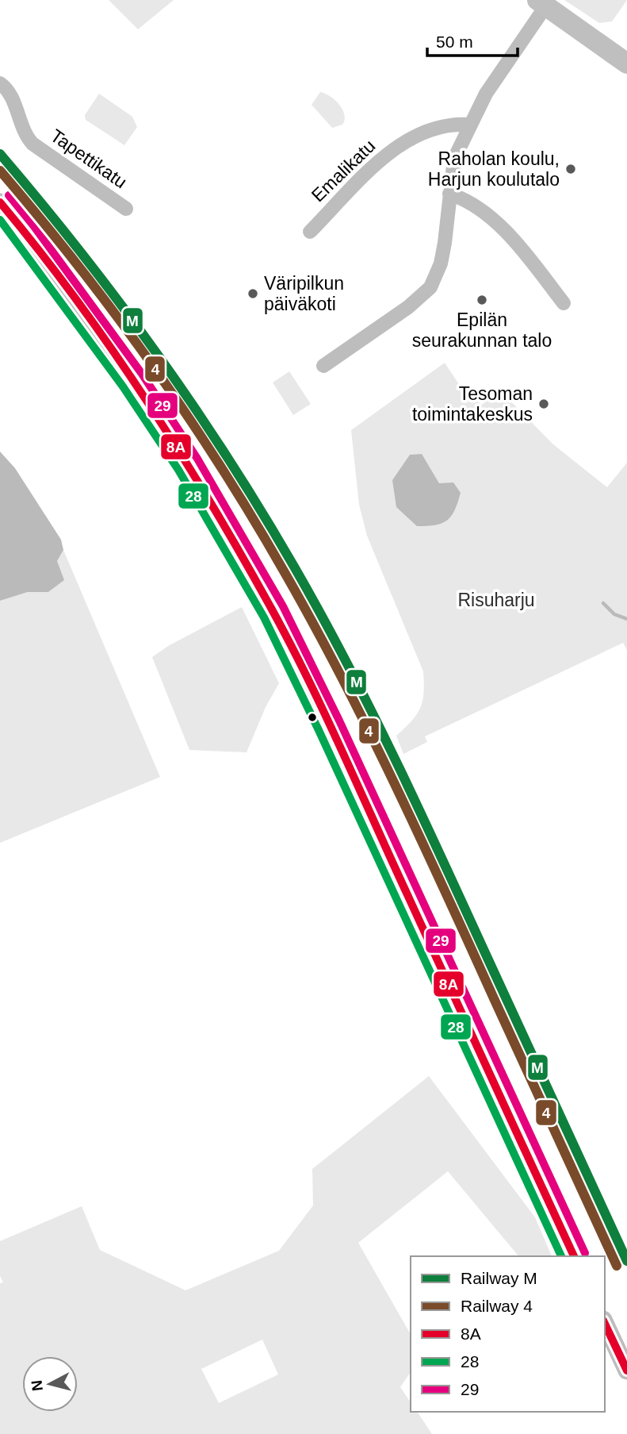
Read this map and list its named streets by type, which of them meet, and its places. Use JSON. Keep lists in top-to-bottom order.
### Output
{
  "streets": {
    "street": ["Tapettikatu", "Emalikatu"]
  },
  "parks": ["Risuharju"],
  "places": [
    "Raholan koulu, Harjun koulutalo",
    "Väripilkun päiväkoti",
    "Epilän seurakunnan talo",
    "Tesoman toimintakeskus"
  ],
  "lines": [
    "rail line M",
    "rail line 4",
    "transit line 29",
    "transit line 8A",
    "transit line 28"
  ],
  "legend": [
    "Railway M",
    "Railway 4",
    "8A",
    "28",
    "29"
  ],
  "scale_bar": "50 m",
  "north": "left"
}
